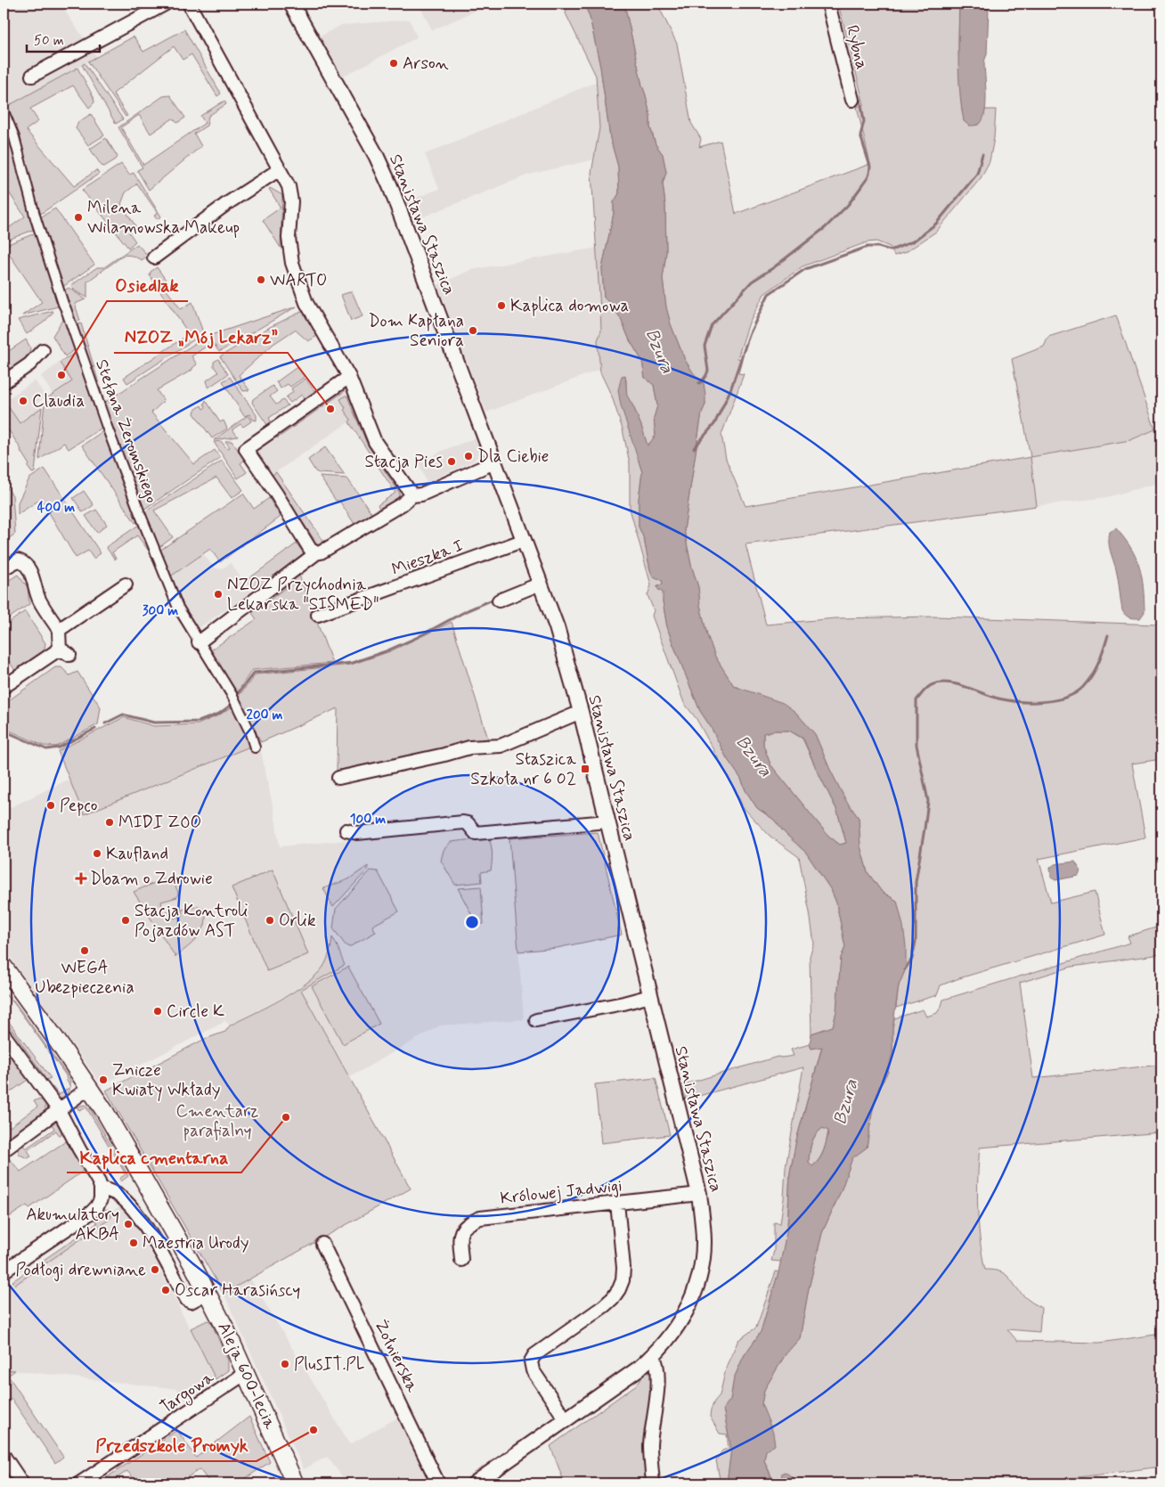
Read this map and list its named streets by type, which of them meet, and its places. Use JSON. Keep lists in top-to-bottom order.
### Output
{
  "streets": {
    "main road": ["Aleja 600-lecia"],
    "street": [
      "Rybna",
      "Stanisława Staszica",
      "Stefana Żeromskiego",
      "Mieszka I",
      "Królowej Jadwigi",
      "Żołnierska",
      "Targowa"
    ]
  },
  "crossings": [
    ["Stanisława Staszica", "Mieszka I"],
    ["Stanisława Staszica", "Królowej Jadwigi"],
    ["Aleja 600-lecia", "Targowa"]
  ],
  "water": ["Bzura"],
  "parks": ["Cmentarz parafialny"],
  "places": {
    "other": [
      "Arson",
      "Milena Wilamowska Makeup",
      "WARTO",
      "Kaplica domowa",
      "Dom Kapłana Seniora",
      "Osiedlak",
      "Claudia",
      "NZOZ „Mój Lekarz”",
      "Dla Ciebie",
      "Stacja Pies",
      "NZOZ Przychodnia Lekarska \"SISMED\"",
      "Pepco",
      "MIDI ZOO",
      "Kaufland",
      "Stacja Kontroli Pojazdów AST",
      "Orlik",
      "WEGA Ubezpieczenia",
      "Circle K",
      "Znicze Kwiaty Wkłady",
      "Kaplica cmentarna",
      "Akumulatory AKBA",
      "Maestria Urody",
      "Podłogi drewniane",
      "Oscar Harasińscy",
      "PlusIT.PL",
      "Przedszkole Promyk"
    ],
    "transit": ["Staszica Szkoła nr 6 02"],
    "health": ["Dbam o Zdrowie"]
  },
  "scale_bar": "50 m",
  "rings": [
    "400 m",
    "300 m",
    "200 m",
    "100 m"
  ]
}
